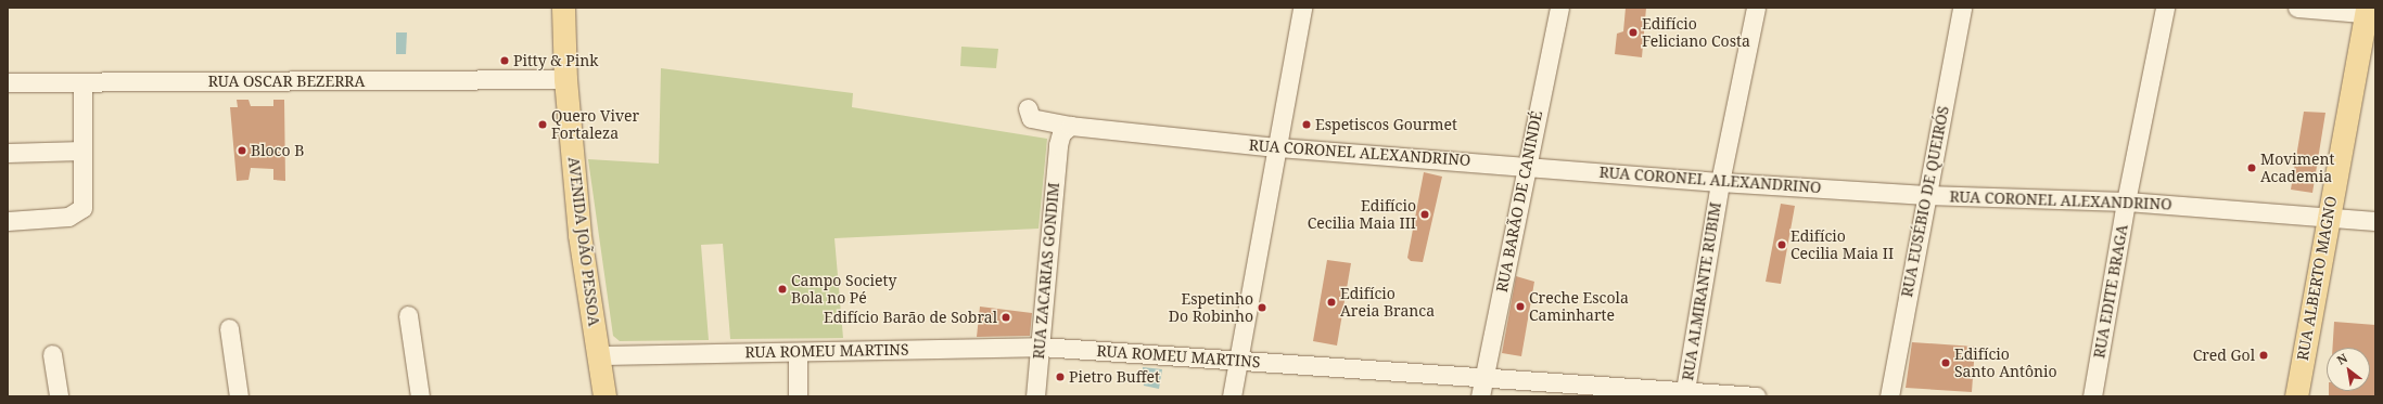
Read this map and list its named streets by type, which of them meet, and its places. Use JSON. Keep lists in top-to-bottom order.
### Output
{
  "streets": {
    "main road": ["AVENIDA JOÃO PESSOA", "RUA ALBERTO MAGNO"],
    "street": [
      "RUA OSCAR BEZERRA",
      "RUA CORONEL ALEXANDRINO",
      "RUA BARÃO DE CANINDÉ",
      "RUA EUSÉBIO DE QUEIRÓS",
      "RUA ZACARIAS GONDIM",
      "RUA ALMIRANTE RUBIM",
      "RUA EDITE BRAGA",
      "RUA ROMEU MARTINS"
    ]
  },
  "crossings": [
    ["RUA OSCAR BEZERRA", "AVENIDA JOÃO PESSOA"],
    ["RUA CORONEL ALEXANDRINO", "RUA BARÃO DE CANINDÉ"],
    ["RUA CORONEL ALEXANDRINO", "RUA EUSÉBIO DE QUEIRÓS"],
    ["RUA CORONEL ALEXANDRINO", "RUA ZACARIAS GONDIM"],
    ["RUA CORONEL ALEXANDRINO", "RUA ALBERTO MAGNO"],
    ["RUA CORONEL ALEXANDRINO", "RUA ALMIRANTE RUBIM"],
    ["RUA CORONEL ALEXANDRINO", "RUA EDITE BRAGA"],
    ["RUA BARÃO DE CANINDÉ", "RUA ROMEU MARTINS"],
    ["AVENIDA JOÃO PESSOA", "RUA ROMEU MARTINS"],
    ["RUA ZACARIAS GONDIM", "RUA ROMEU MARTINS"],
    ["RUA ALMIRANTE RUBIM", "RUA ROMEU MARTINS"]
  ],
  "places": [
    "Edifício Feliciano Costa",
    "Pitty & Pink",
    "Quero Viver Fortaleza",
    "Espetiscos Gourmet",
    "Bloco B",
    "Moviment Academia",
    "Edifício Cecilia Maia III",
    "Edifício Cecilia Maia II",
    "Campo Society Bola no Pé",
    "Edifício Areia Branca",
    "Creche Escola Caminharte",
    "Espetinho Do Robinho",
    "Edifício Barão de Sobral",
    "Cred Gol",
    "Edifício Santo Antônio",
    "Pietro Buffet"
  ],
  "north": "top left"
}
